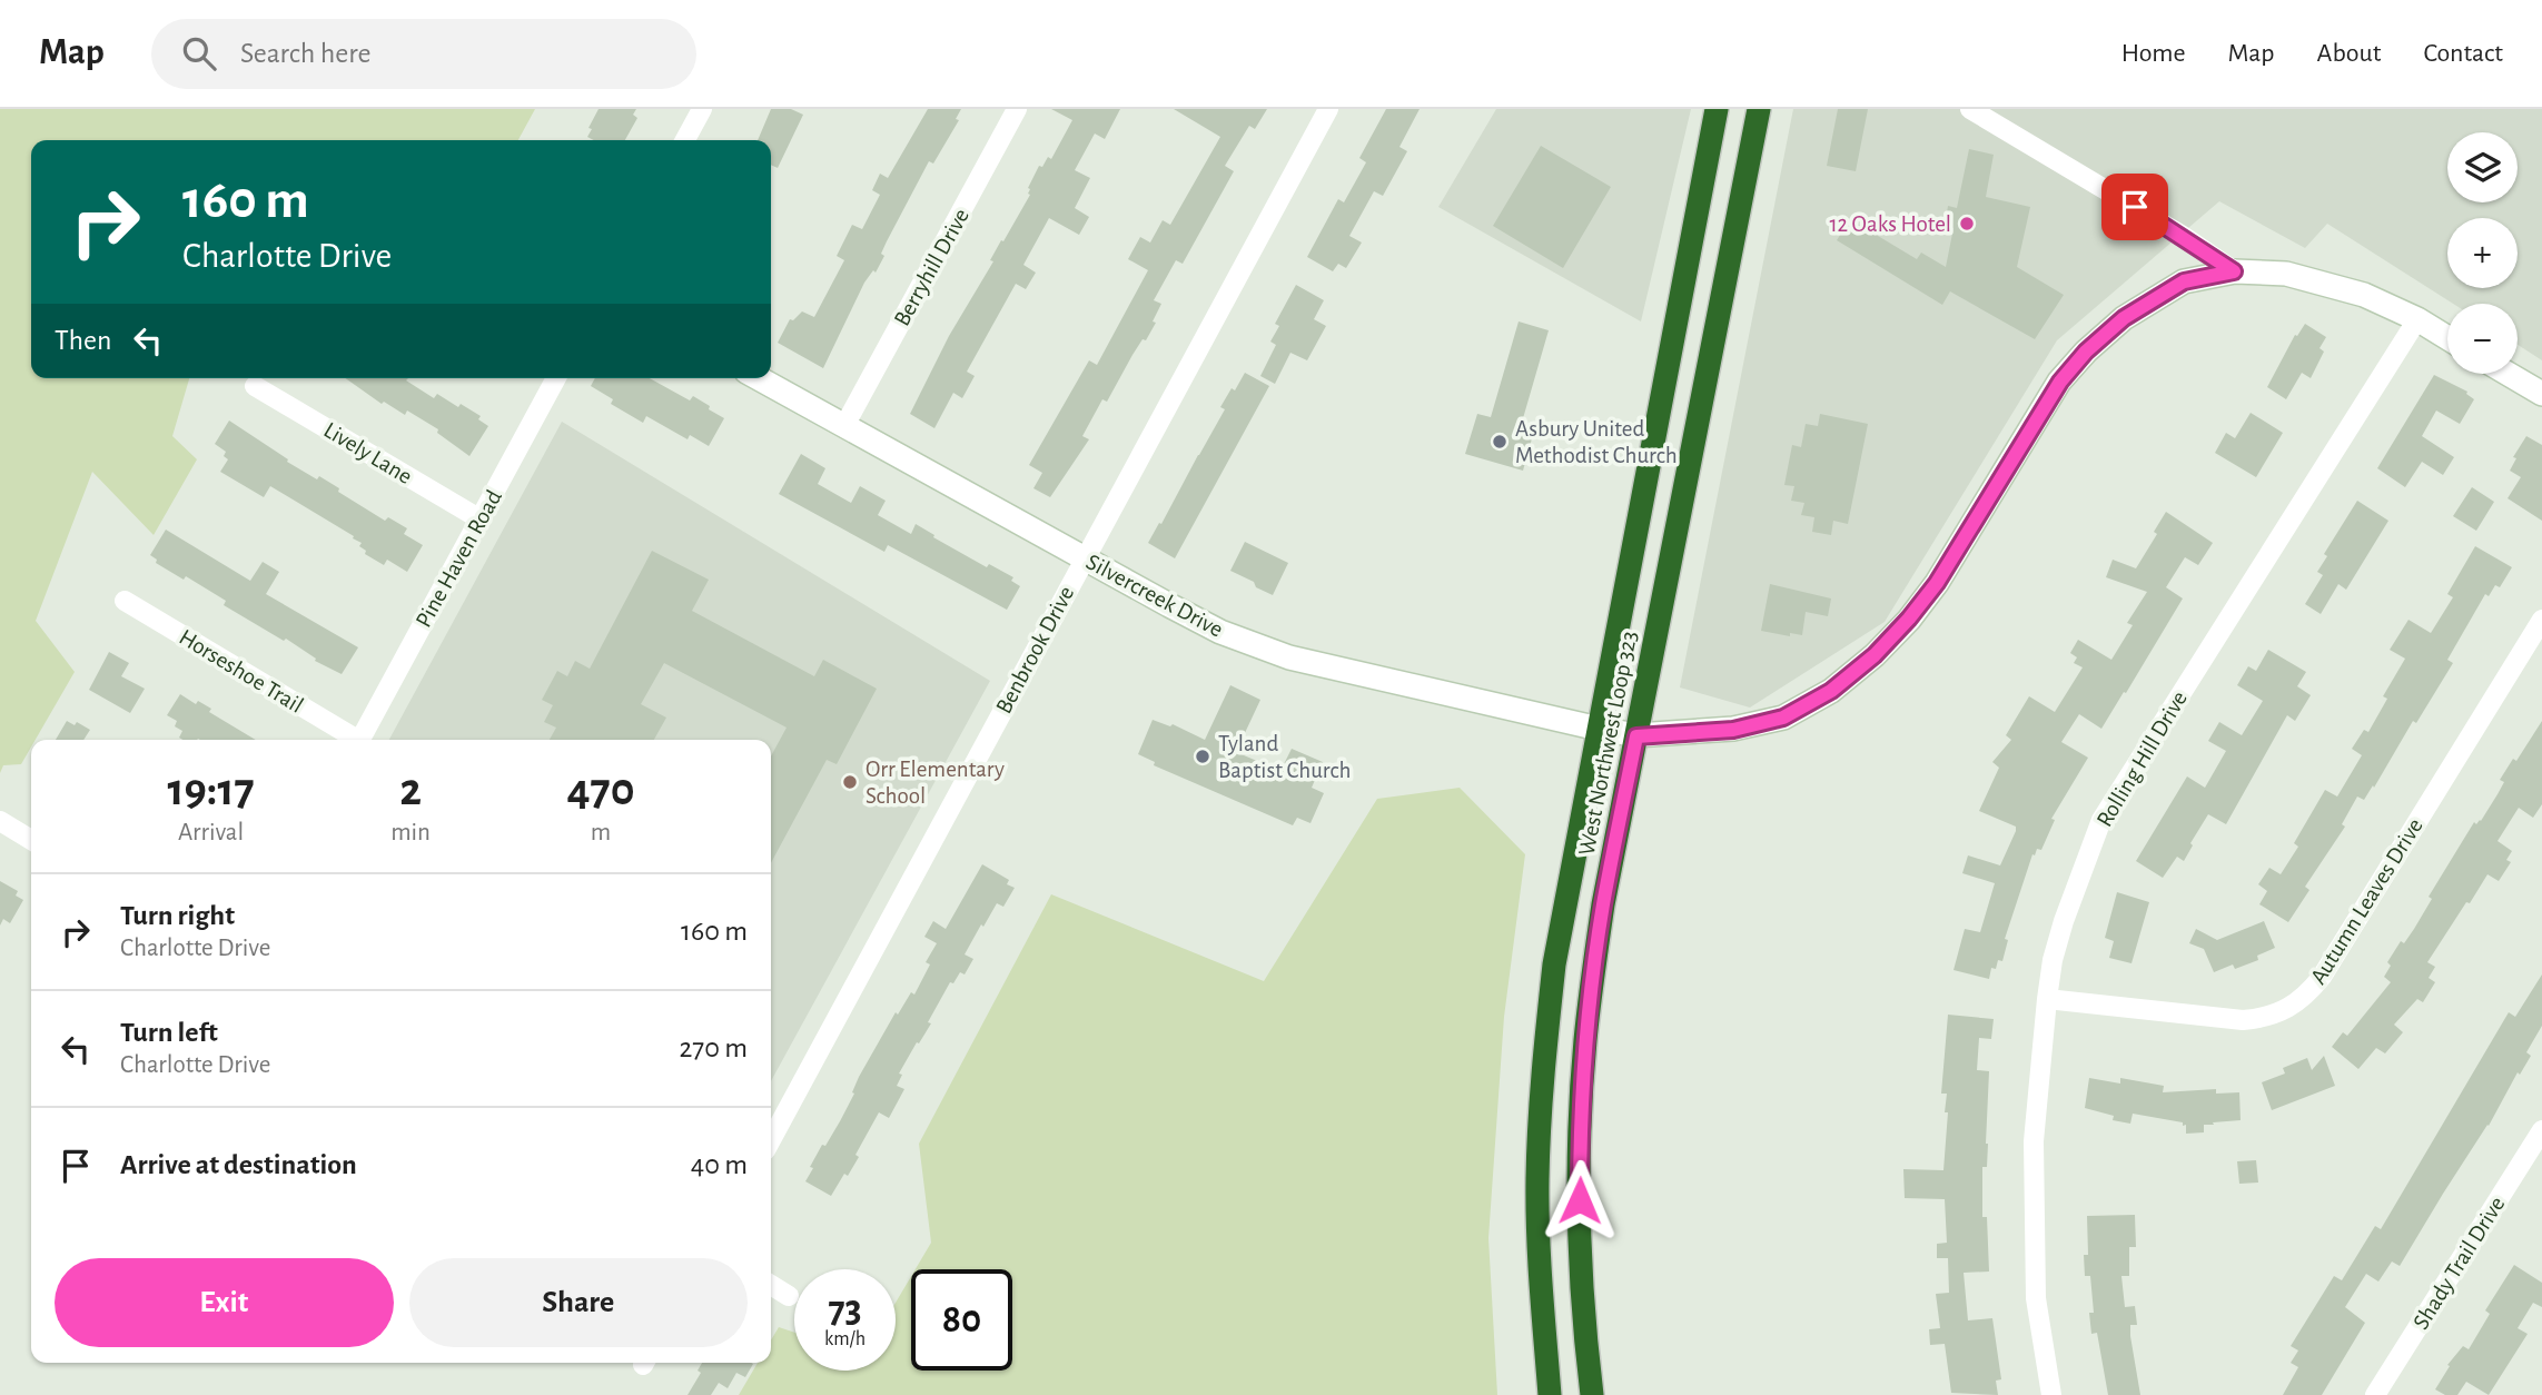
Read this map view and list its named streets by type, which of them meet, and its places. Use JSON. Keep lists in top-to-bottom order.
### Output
{
  "streets": {
    "highway": ["West Northwest Loop 323"],
    "street": [
      "Berryhill Drive",
      "Lively Lane",
      "Pine Haven Road",
      "Silvercreek Drive",
      "Benbrook Drive",
      "Horseshoe Trail",
      "Rolling Hill Drive",
      "Autumn Leaves Drive",
      "Shady Trail Drive"
    ]
  },
  "crossings": [
    ["Berryhill Drive", "Silvercreek Drive"],
    ["Lively Lane", "Pine Haven Road"],
    ["Silvercreek Drive", "Benbrook Drive"],
    ["Silvercreek Drive", "West Northwest Loop 323"],
    ["Silvercreek Drive", "Rolling Hill Drive"],
    ["Rolling Hill Drive", "Autumn Leaves Drive"]
  ],
  "places": [
    "12 Oaks Hotel",
    "Asbury United Methodist Church",
    "Tyland Baptist Church",
    "Orr Elementary School"
  ],
  "page": {
    "header": "Map",
    "search": "Search here",
    "nav": [
      "Home",
      "Map",
      "About",
      "Contact"
    ],
    "map_buttons": ["+", "−"],
    "turn": ["160 m", "Charlotte Drive"],
    "then": "Then",
    "eta": [
      "19:17",
      "Arrival",
      "2",
      "min",
      "470",
      "m"
    ],
    "list": [
      {
        "name": "Turn right",
        "note": "Charlotte Drive",
        "value": "160 m"
      },
      {
        "name": "Turn left",
        "note": "Charlotte Drive",
        "value": "270 m"
      },
      {
        "name": "Arrive at destination",
        "value": "40 m"
      }
    ],
    "buttons": ["Exit", "Share"],
    "speed": "73 km/h",
    "limit": "80"
  }
}
